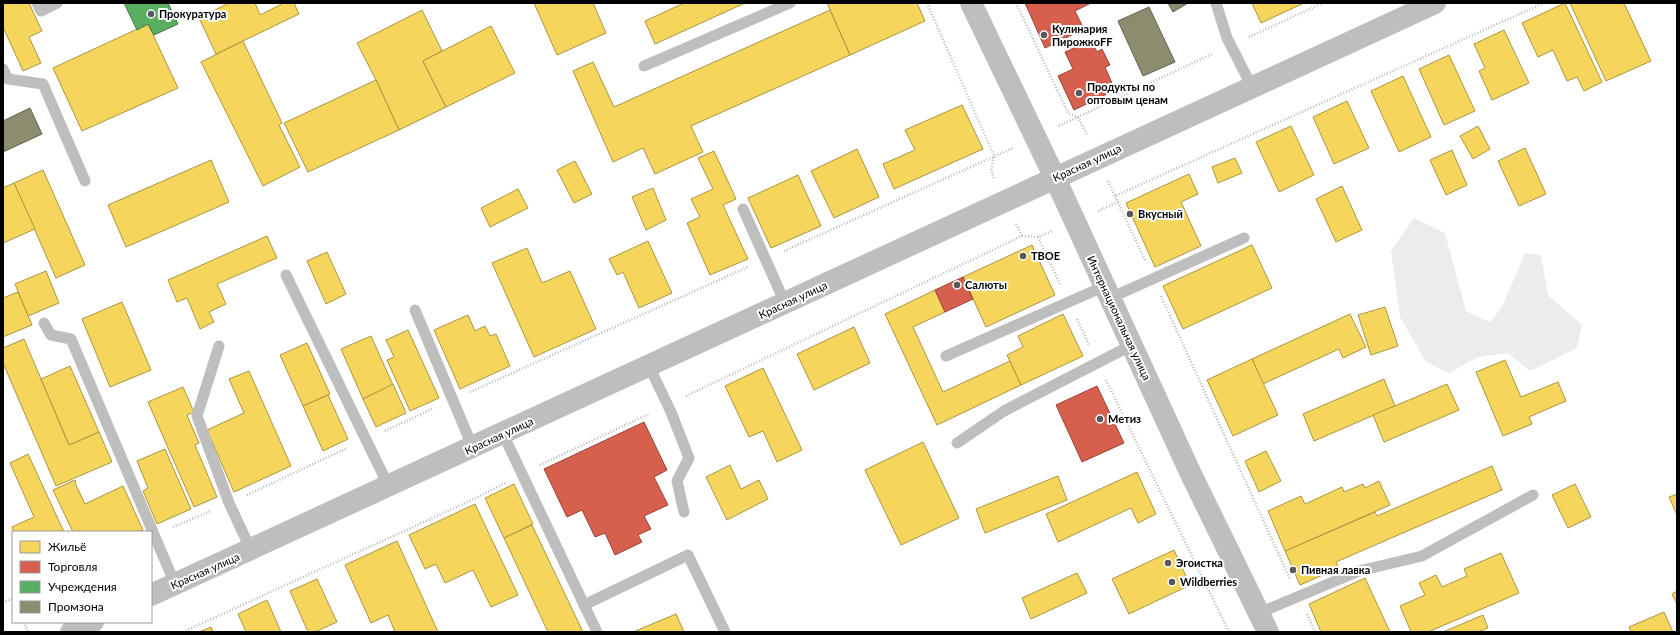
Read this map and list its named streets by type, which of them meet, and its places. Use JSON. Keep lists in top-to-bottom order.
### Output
{
  "streets": {
    "street": ["Красная улица", "Интернациональная улица"]
  },
  "crossings": [
    ["Красная улица", "Интернациональная улица"]
  ],
  "places": [
    "Прокуратура",
    "Кулинария ПирожкоFF",
    "Продукты по оптовым ценам",
    "Вкусный",
    "ТВОЕ",
    "Салюты",
    "Метиз",
    "Эгоистка",
    "Пивная лавка",
    "Wildberries"
  ],
  "legend": [
    "Жильё",
    "Торговля",
    "Учреждения",
    "Промзона"
  ]
}
